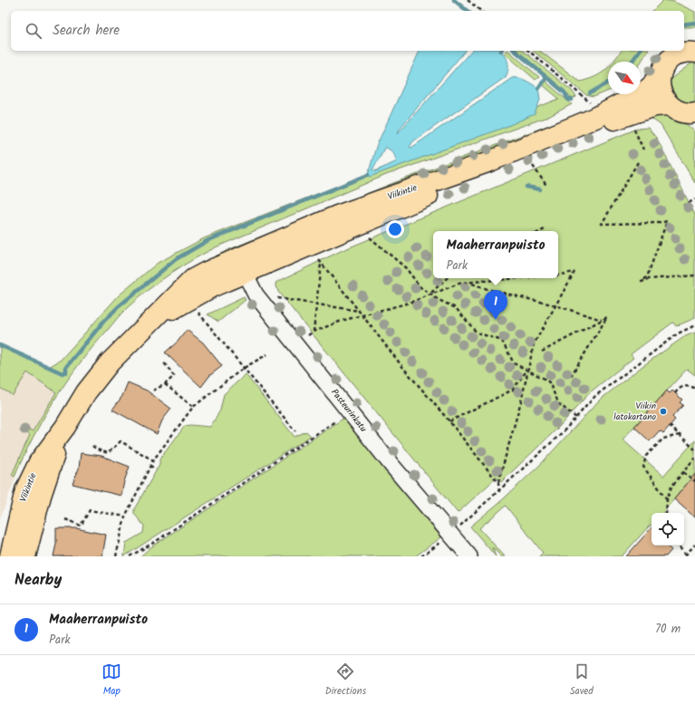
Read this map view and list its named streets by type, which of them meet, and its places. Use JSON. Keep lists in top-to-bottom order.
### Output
{
  "streets": {
    "main road": ["Viikintie"],
    "street": ["Pasteurinkatu"]
  },
  "crossings": [
    ["Viikintie", "Pasteurinkatu"]
  ],
  "places": ["Viikin latokartano"],
  "north": "bottom right",
  "page": {
    "search": "Search here",
    "popup": ["Maaherranpuisto", "Park"],
    "pins": "1",
    "heading": "Nearby",
    "list": [
      {
        "mark": "1",
        "name": "Maaherranpuisto",
        "note": "Park",
        "value": "70 m"
      }
    ],
    "nav": ["Map", "Directions", "Saved"]
  }
}
